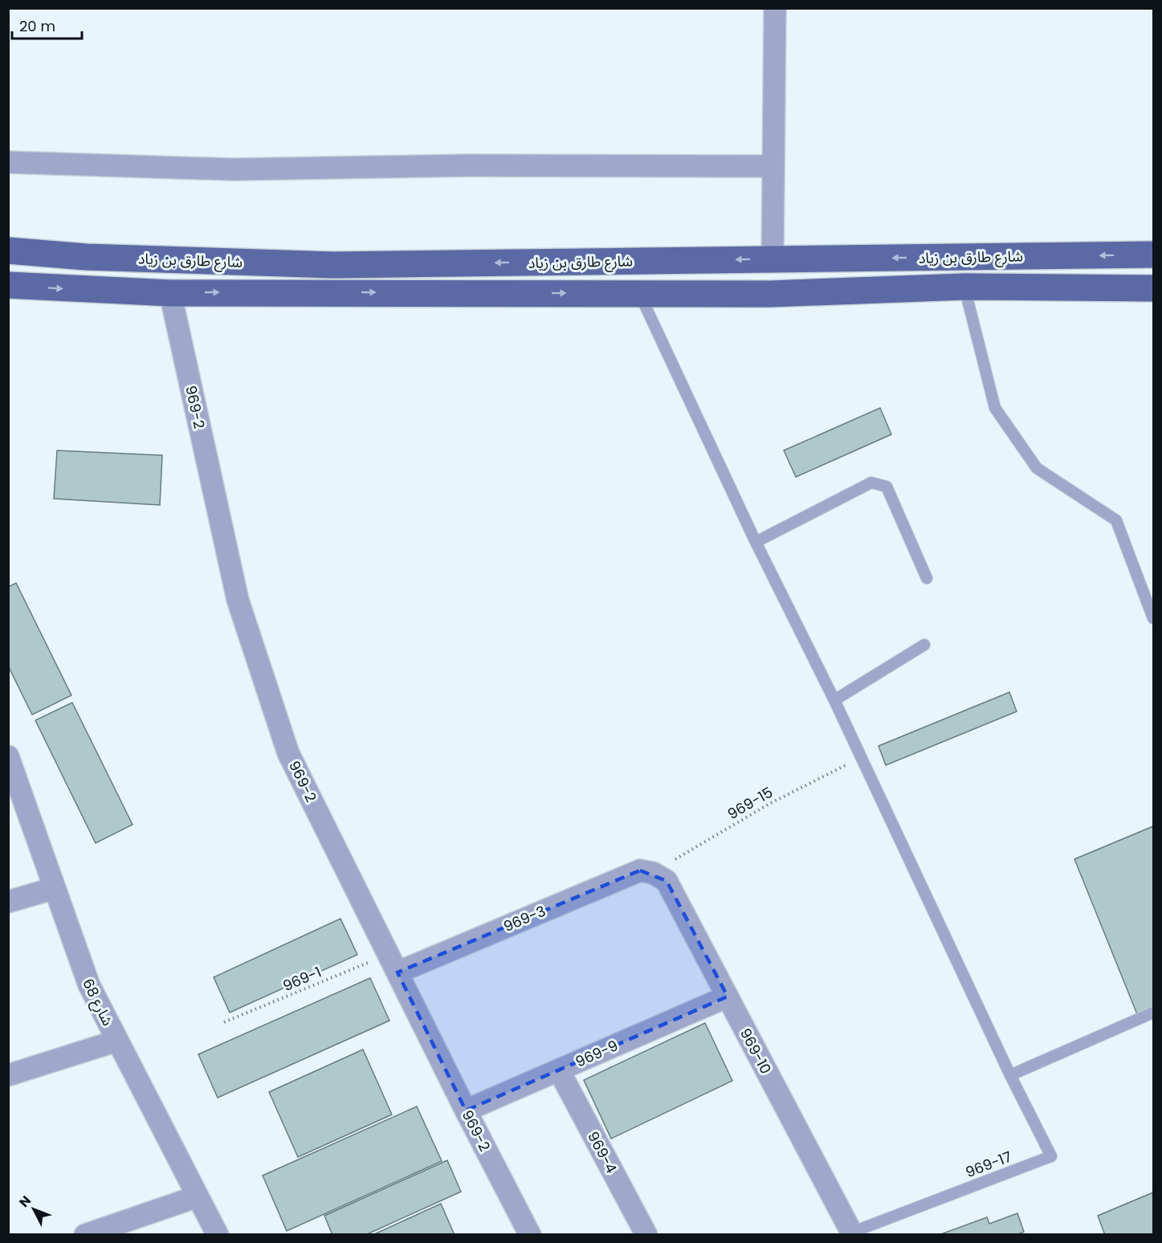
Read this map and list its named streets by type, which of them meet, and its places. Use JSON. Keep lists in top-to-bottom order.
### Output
{
  "streets": {
    "main road": ["شارع طارق بن زياد"],
    "street": [
      "969-2",
      "969-3",
      "شارع 68",
      "969-10",
      "969-9",
      "969-4"
    ],
    "lane": ["969-17"],
    "path": ["969-15", "969-1"]
  },
  "crossings": [
    ["شارع طارق بن زياد", "969-2"],
    ["969-2", "969-3"],
    ["969-2", "969-1"],
    ["969-2", "969-9"],
    ["969-15", "969-3"],
    ["969-15", "969-10"],
    ["969-3", "969-1"],
    ["969-3", "969-10"],
    ["969-10", "969-9"],
    ["969-10", "969-17"],
    ["969-9", "969-4"]
  ],
  "scale_bar": "20 m",
  "north": "top left"
}
